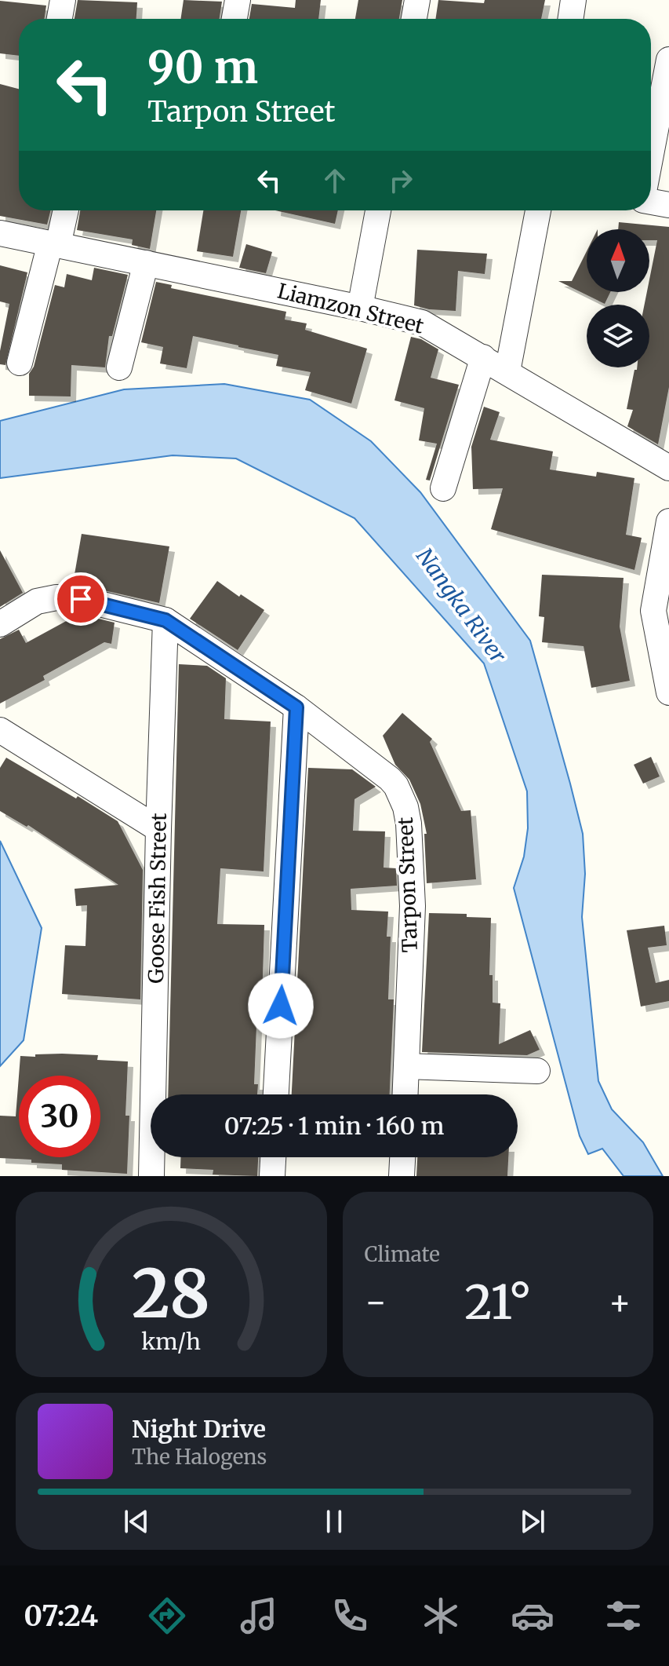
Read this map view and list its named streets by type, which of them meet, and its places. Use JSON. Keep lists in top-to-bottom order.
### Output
{
  "streets": {
    "street": ["Liamzon Street", "Tarpon Street", "Goose Fish Street"]
  },
  "crossings": [
    ["Tarpon Street", "Goose Fish Street"]
  ],
  "water": ["Nangka River"],
  "north": "top",
  "page": {
    "turn": ["90 m", "Tarpon Street"],
    "limit": "30",
    "trip": "07:25 · 1 min · 160 m",
    "tile": "Climate",
    "heat": ["−", "21°", "+"],
    "song": ["Night Drive", "The Halogens"],
    "tabs": "07:24",
    "gauge": ["28", "km/h"]
  }
}
